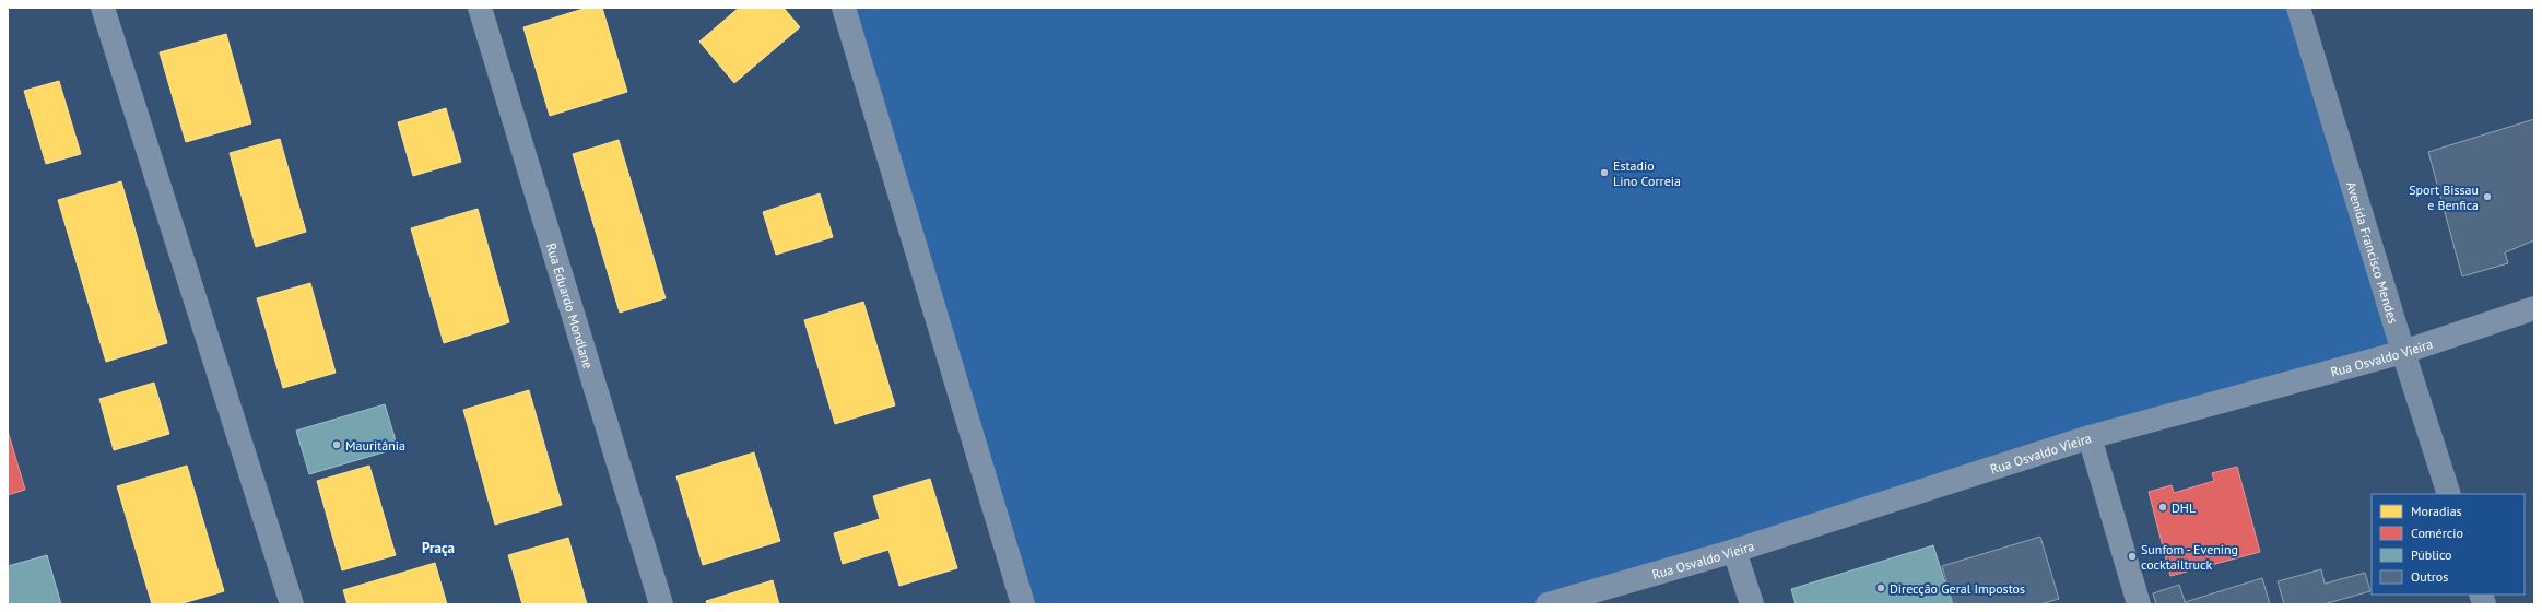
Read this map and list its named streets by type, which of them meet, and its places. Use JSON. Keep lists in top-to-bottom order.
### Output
{
  "streets": {
    "main road": ["Avenida Francisco Mendes"],
    "street": ["Rua Eduardo Mondlane", "Rua Osvaldo Vieira"]
  },
  "crossings": [
    ["Avenida Francisco Mendes", "Rua Osvaldo Vieira"]
  ],
  "districts": ["Praça"],
  "places": [
    "Estadio Lino Correia",
    "Sport Bissau e Benfica",
    "Mauritânia",
    "DHL",
    "Sunfom - Evening cocktailtruck",
    "Direcção Geral Impostos"
  ],
  "legend": [
    "Moradias",
    "Comércio",
    "Público",
    "Outros"
  ]
}
